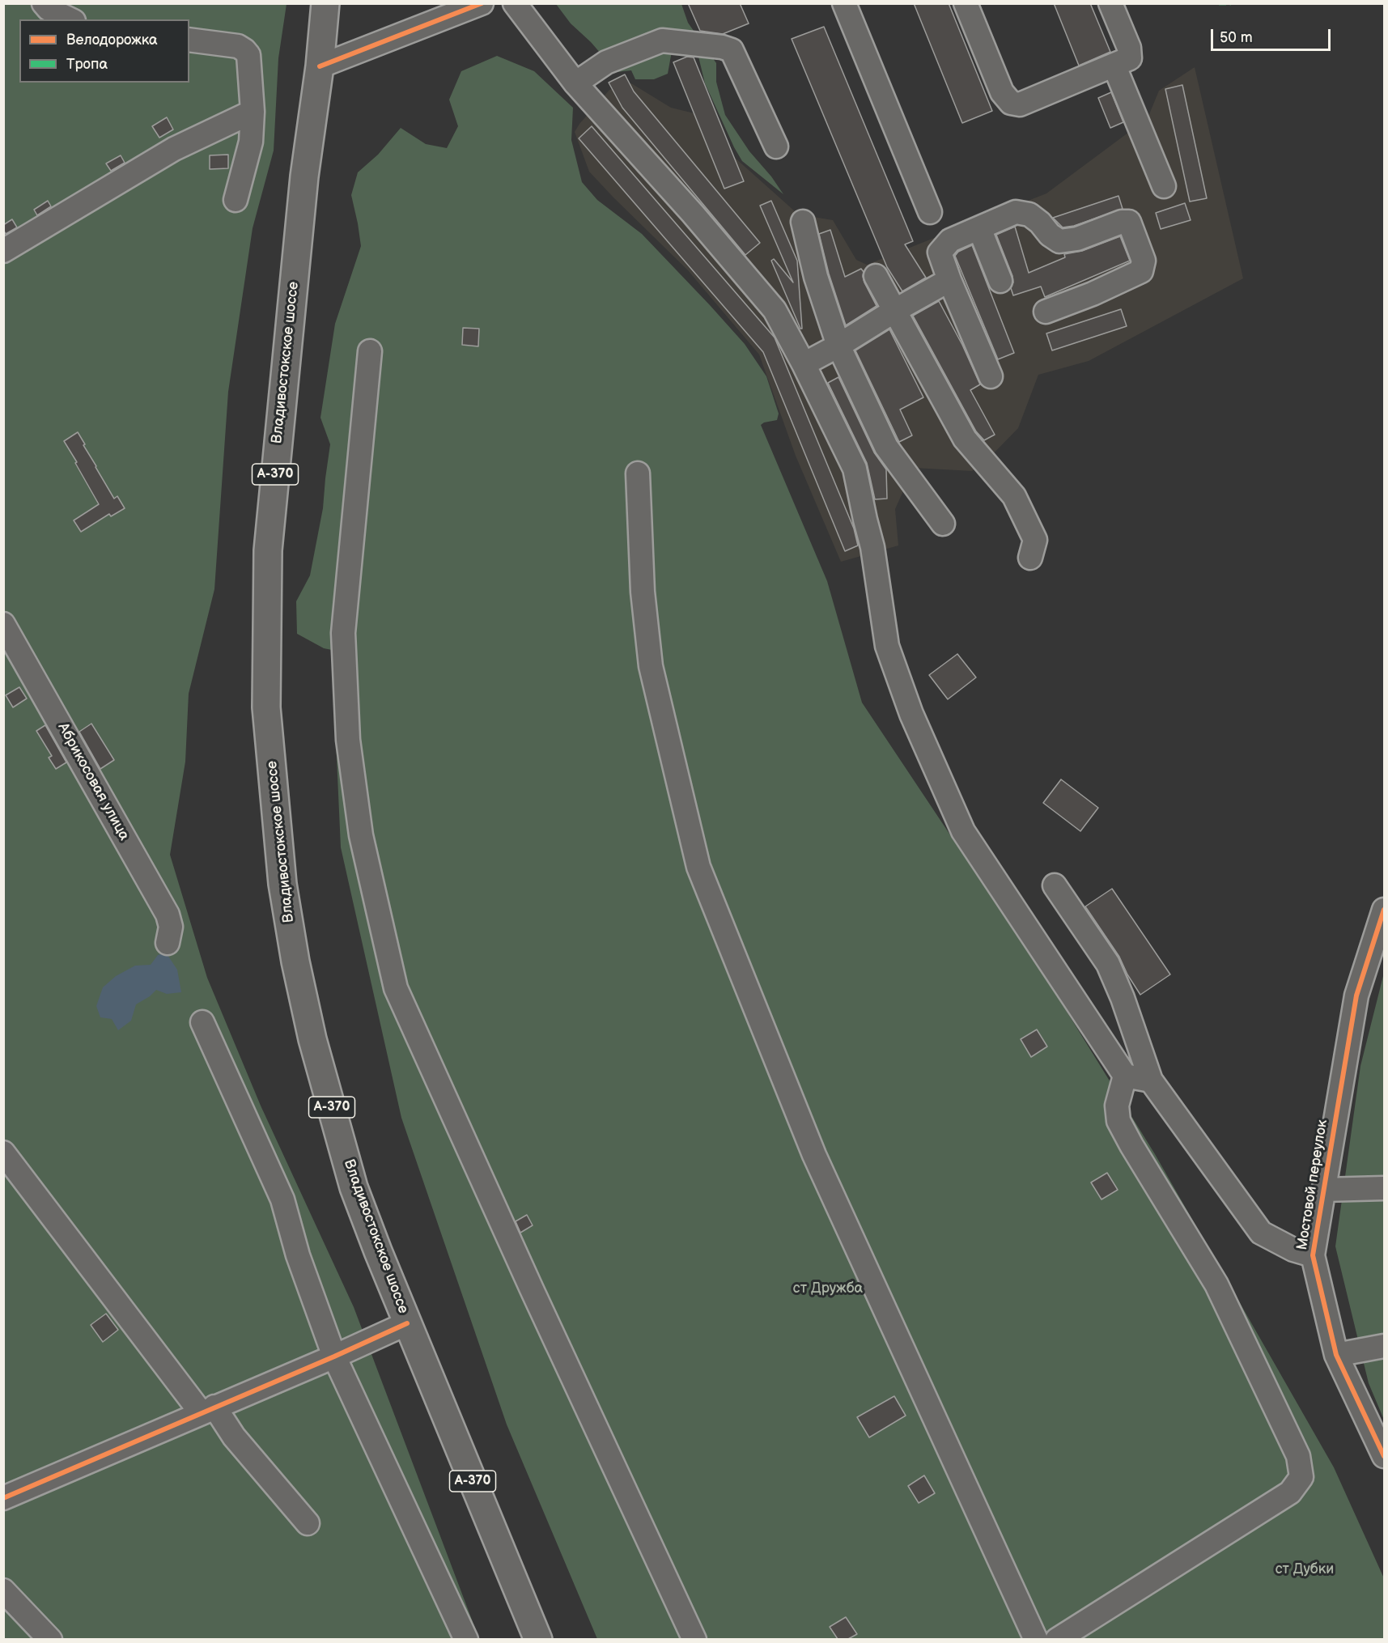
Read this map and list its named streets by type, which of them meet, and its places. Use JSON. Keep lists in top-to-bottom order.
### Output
{
  "streets": {
    "highway": ["Владивостокское шоссе", "А-370"],
    "street": ["Абрикосовая улица", "Мостовой переулок"]
  },
  "parks": ["ст Дружба", "ст Дубки"],
  "legend": ["Велодорожка", "Тропа"],
  "scale_bar": "50 m"
}
